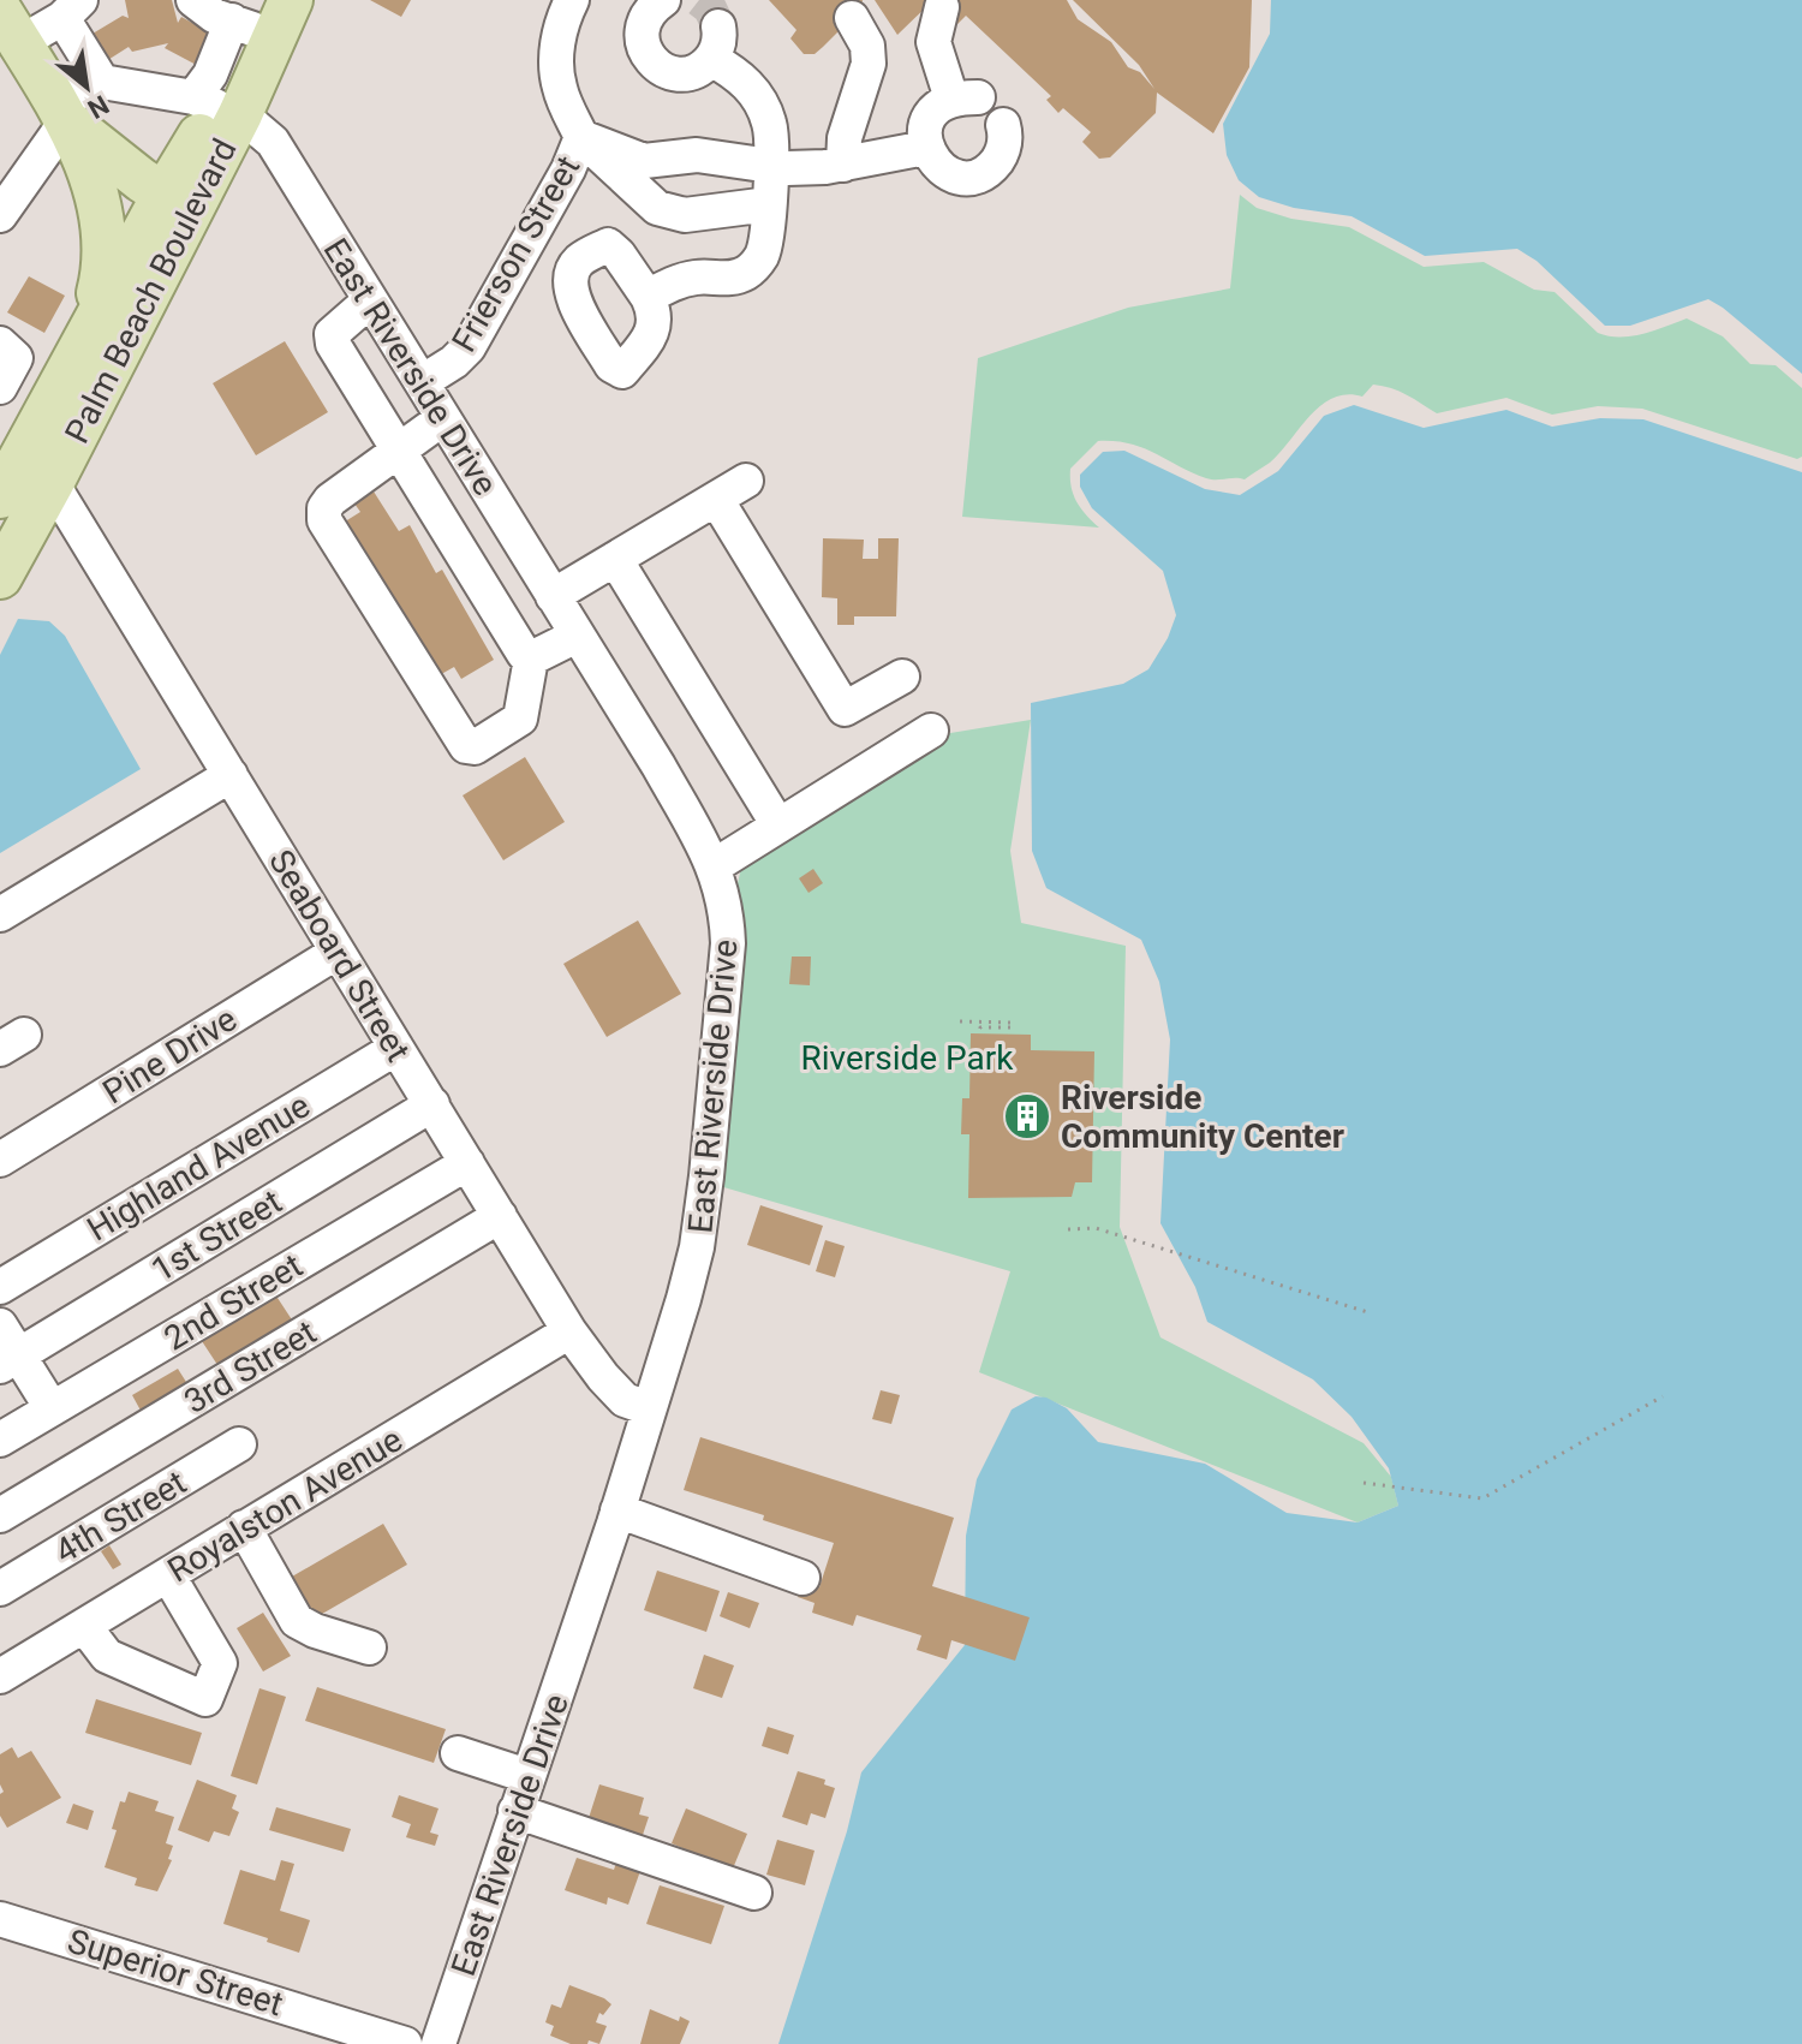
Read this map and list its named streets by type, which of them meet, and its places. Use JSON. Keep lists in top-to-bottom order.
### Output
{
  "streets": {
    "main road": ["Palm Beach Boulevard"],
    "street": [
      "Frierson Street",
      "East Riverside Drive",
      "Seaboard Street",
      "Pine Drive",
      "Highland Avenue",
      "1st Street",
      "2nd Street",
      "3rd Street",
      "Royalston Avenue",
      "4th Street",
      "Superior Street"
    ]
  },
  "crossings": [
    ["Frierson Street", "East Riverside Drive"],
    ["Palm Beach Boulevard", "East Riverside Drive"],
    ["Palm Beach Boulevard", "Seaboard Street"],
    ["East Riverside Drive", "Seaboard Street"],
    ["Seaboard Street", "Pine Drive"],
    ["Seaboard Street", "Highland Avenue"],
    ["Seaboard Street", "1st Street"],
    ["Seaboard Street", "2nd Street"],
    ["Seaboard Street", "3rd Street"],
    ["Seaboard Street", "Royalston Avenue"]
  ],
  "parks": ["Riverside Park"],
  "places": {
    "building": ["Riverside Community Center"]
  },
  "north": "bottom right"
}
